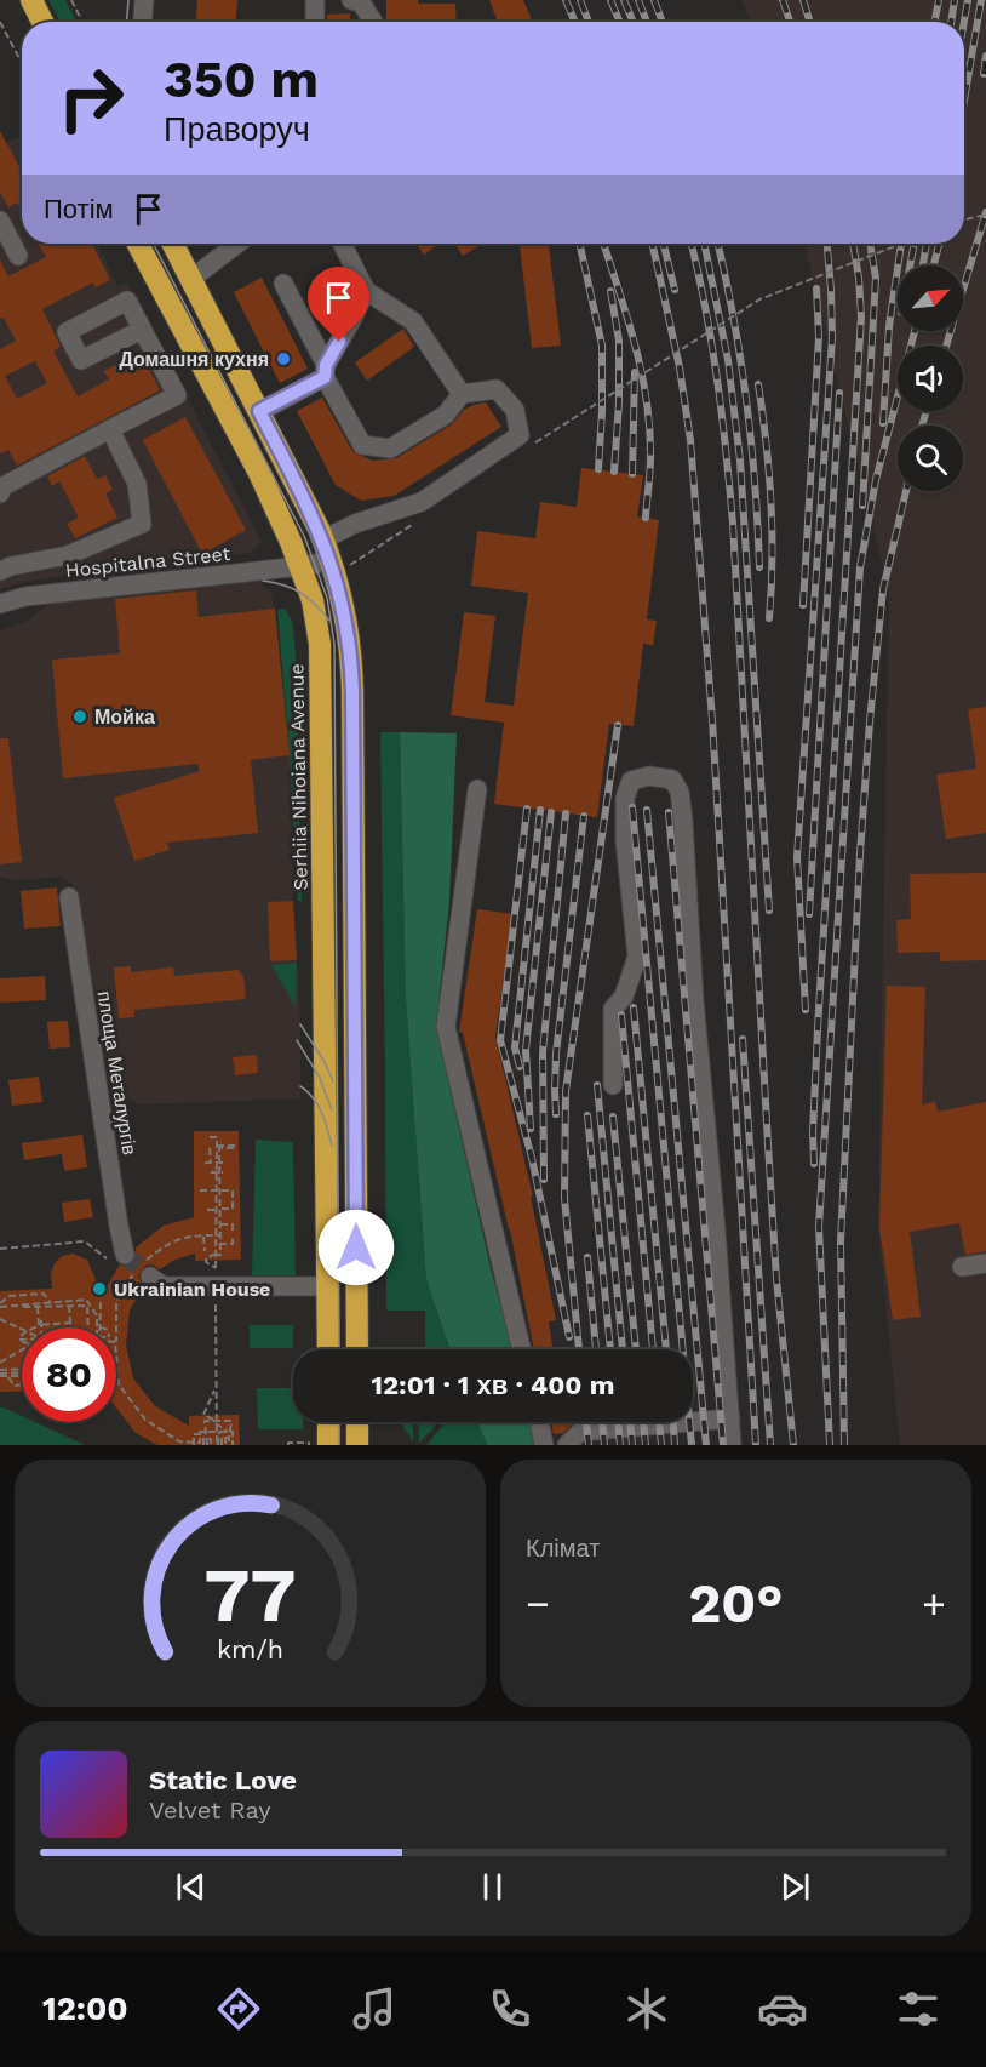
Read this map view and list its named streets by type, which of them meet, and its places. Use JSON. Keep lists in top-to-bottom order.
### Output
{
  "streets": {
    "highway": ["Serhiia Nihoiana Avenue"],
    "street": ["Hospitalna Street", "площа Металургів"]
  },
  "crossings": [
    ["Hospitalna Street", "Serhiia Nihoiana Avenue"]
  ],
  "places": ["Домашня кухня", "Мойка", "Ukrainian House"],
  "north": "top right",
  "page": {
    "turn": ["350 m", "Праворуч"],
    "then": "Потім",
    "limit": "80",
    "trip": "12:01 · 1 хв · 400 m",
    "tile": "Клімат",
    "heat": ["−", "20°", "+"],
    "song": ["Static Love", "Velvet Ray"],
    "tabs": "12:00",
    "gauge": ["77", "km/h"]
  }
}
